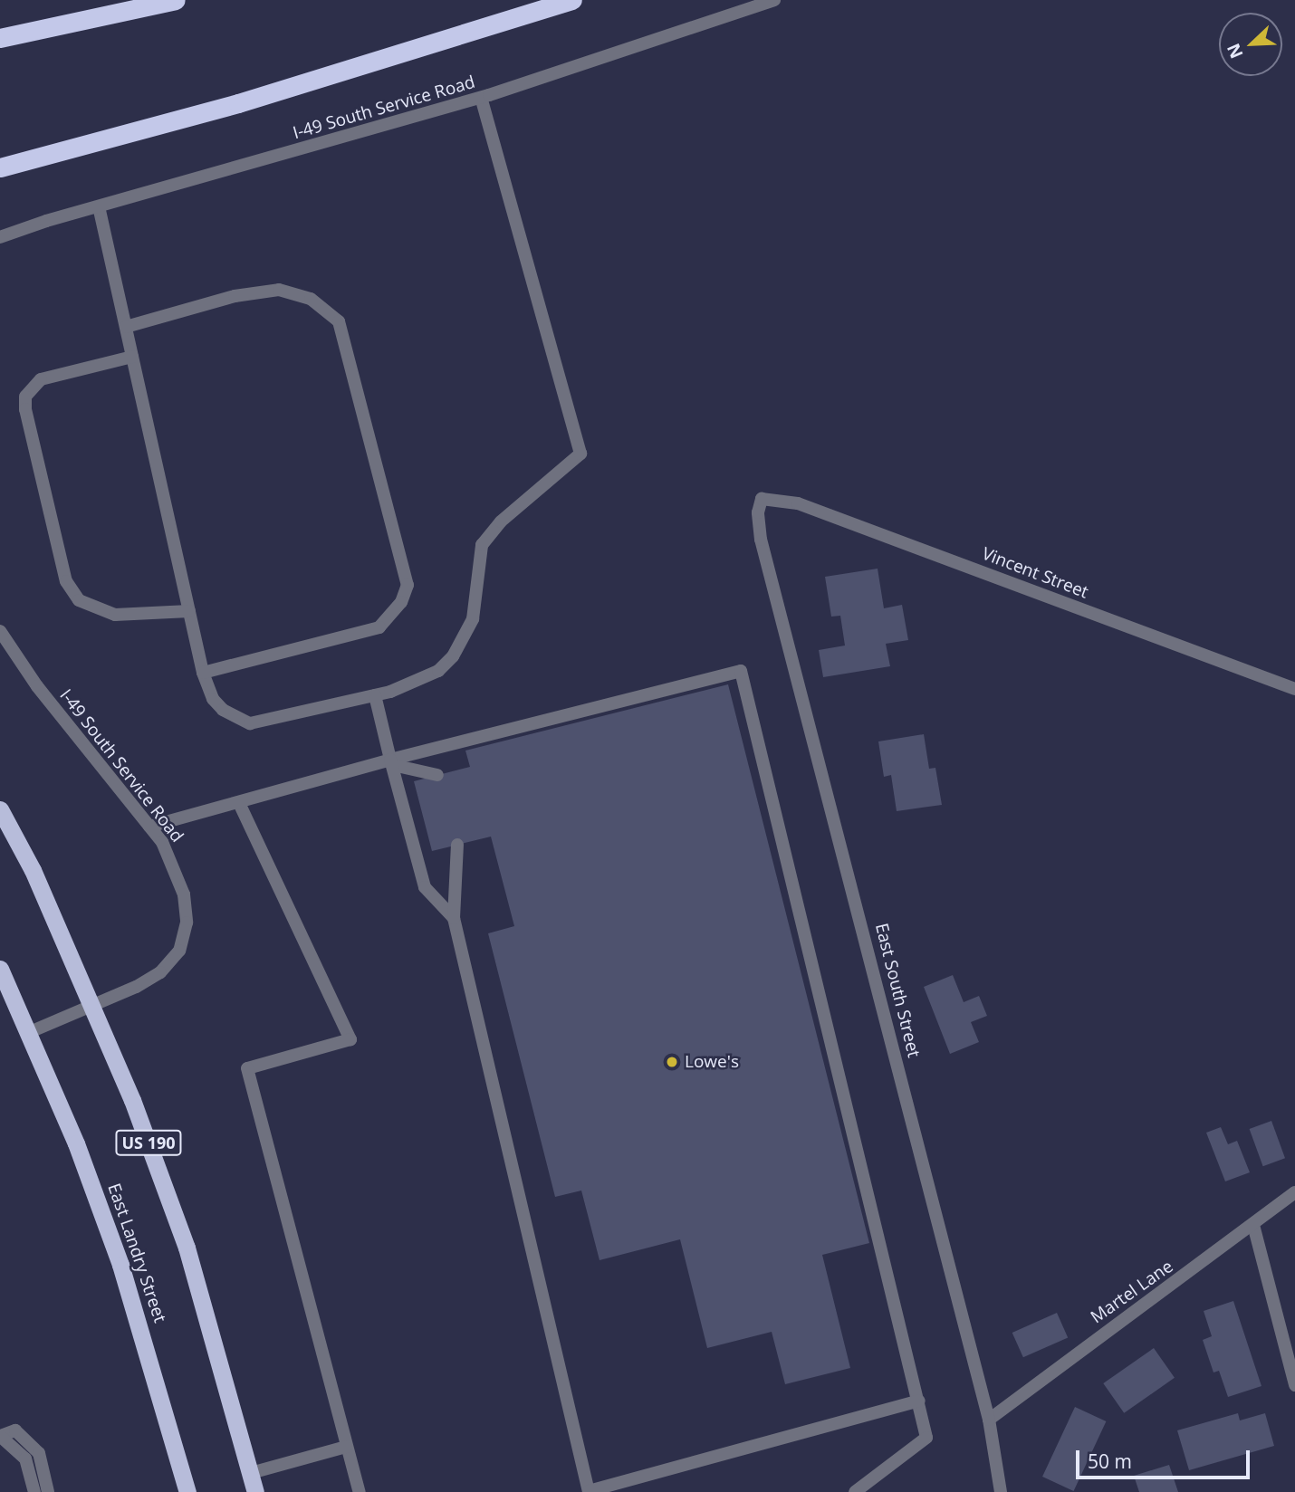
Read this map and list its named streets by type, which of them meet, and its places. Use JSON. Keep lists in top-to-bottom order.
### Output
{
  "streets": {
    "highway": ["US 190", "East Landry Street"],
    "street": [
      "I-49 South Service Road",
      "Vincent Street",
      "East South Street",
      "Martel Lane"
    ]
  },
  "crossings": [
    ["I-49 South Service Road", "US 190"],
    ["I-49 South Service Road", "East Landry Street"],
    ["Vincent Street", "East South Street"],
    ["East South Street", "Martel Lane"]
  ],
  "places": ["Lowe's"],
  "scale_bar": "50 m",
  "north": "bottom left"
}
